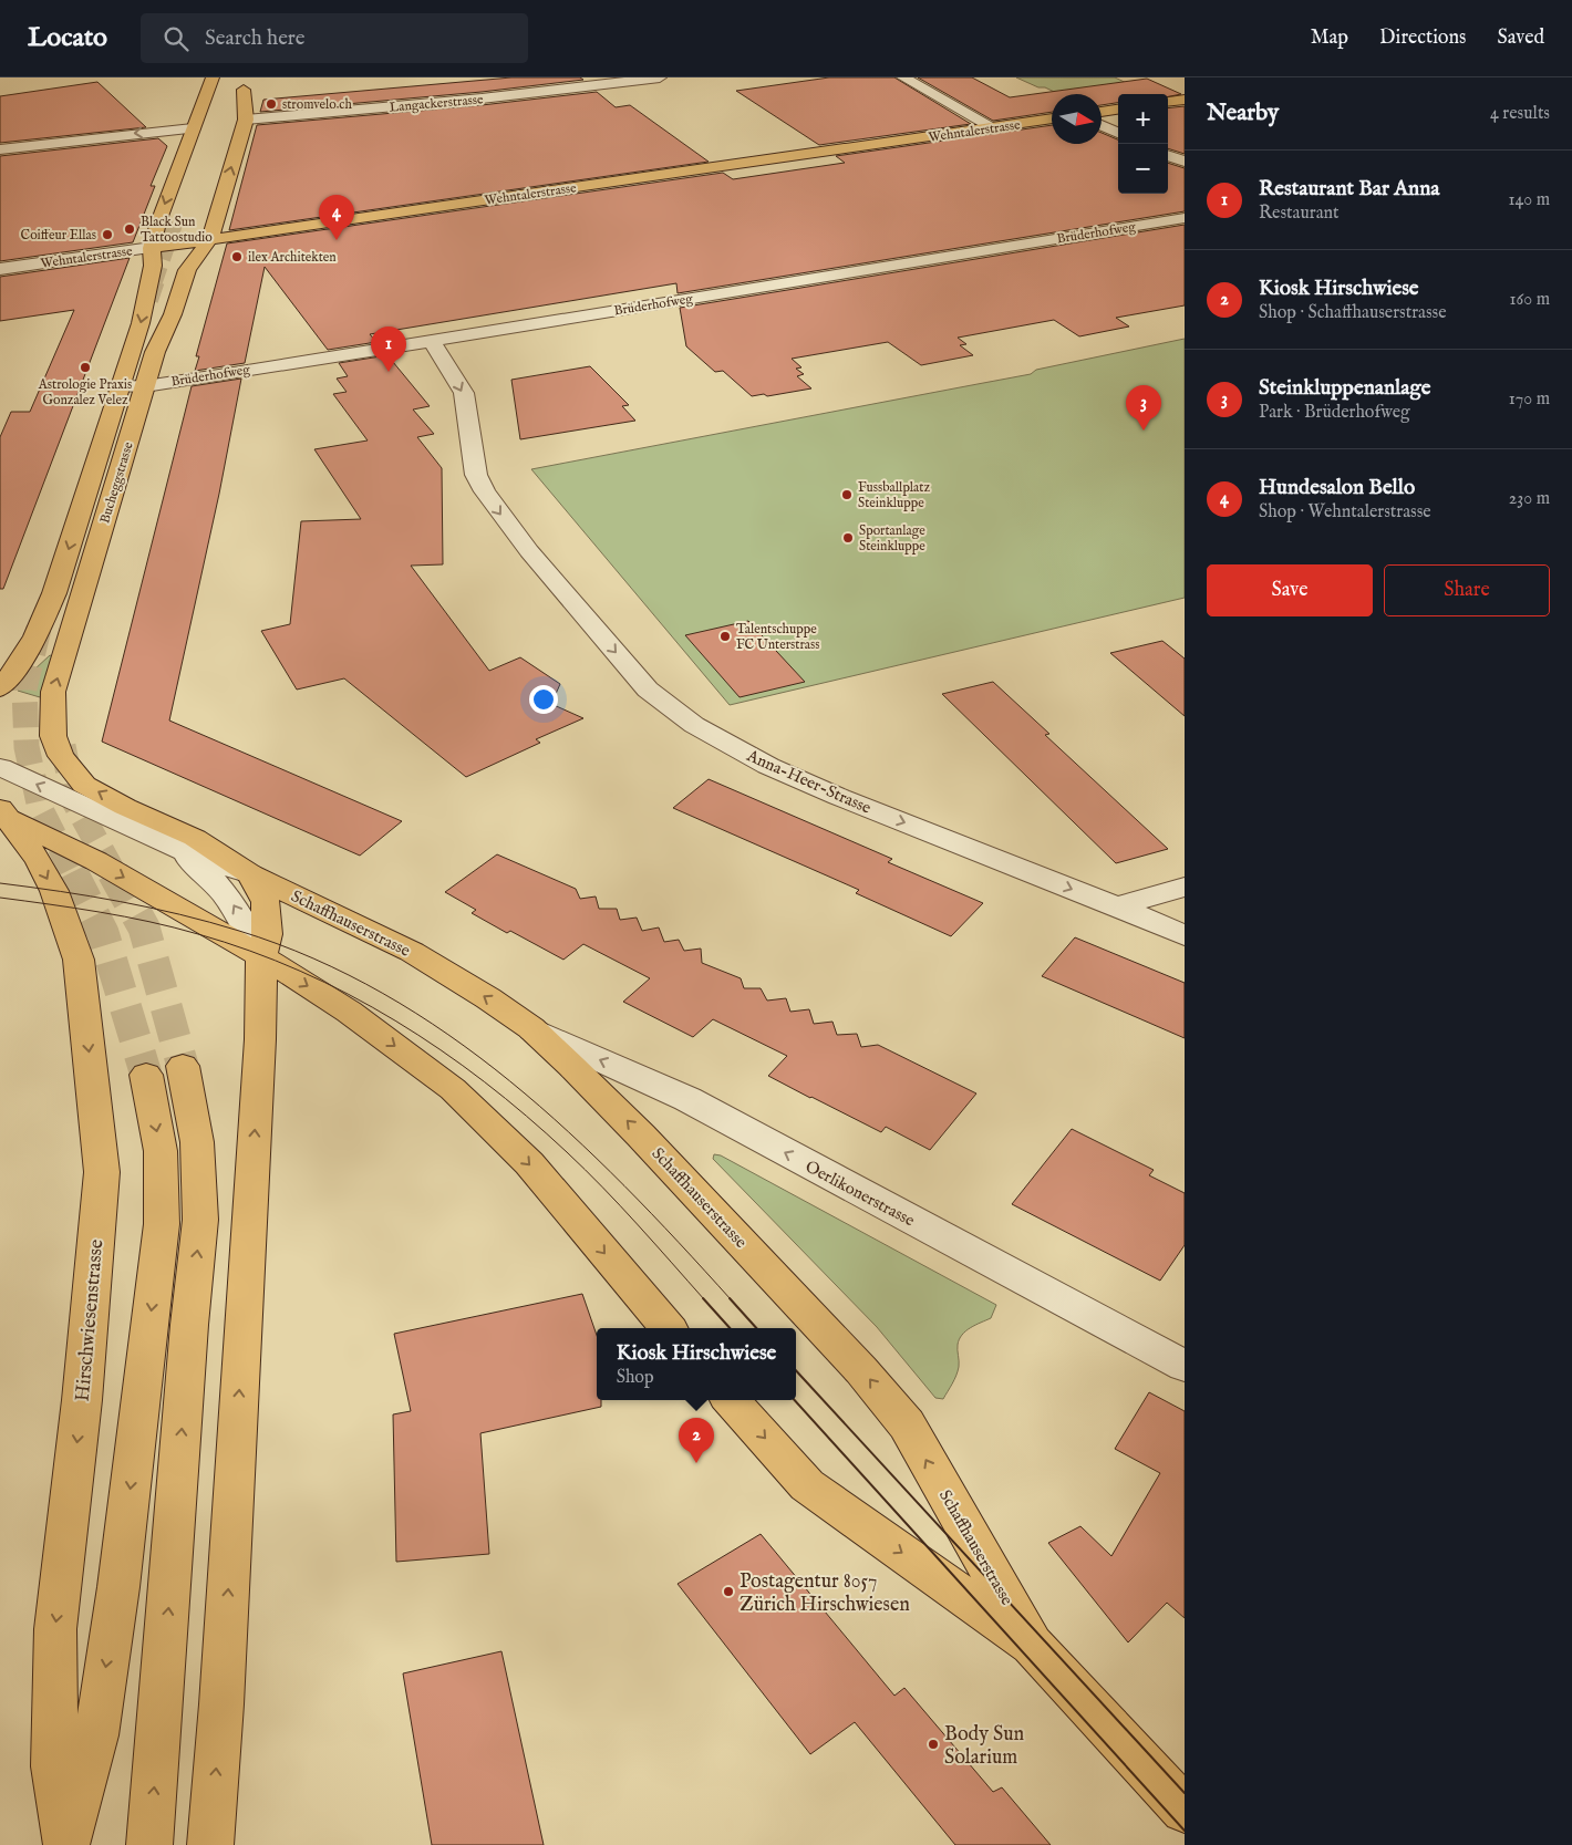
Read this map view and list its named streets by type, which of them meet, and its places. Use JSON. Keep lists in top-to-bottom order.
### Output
{
  "streets": {
    "main road": [
      "Wehntalerstrasse",
      "Bucheggstrasse",
      "Schaffhauserstrasse",
      "Hirschwiesenstrasse"
    ],
    "street": [
      "Langackerstrasse",
      "Brüderhofweg",
      "Anna-Heer-Strasse",
      "Oerlikonerstrasse"
    ]
  },
  "crossings": [
    ["Langackerstrasse", "Bucheggstrasse"],
    ["Wehntalerstrasse", "Bucheggstrasse"],
    ["Brüderhofweg", "Bucheggstrasse"],
    ["Brüderhofweg", "Anna-Heer-Strasse"],
    ["Bucheggstrasse", "Schaffhauserstrasse"],
    ["Schaffhauserstrasse", "Oerlikonerstrasse"]
  ],
  "one_way": ["Anna-Heer-Strasse", "Oerlikonerstrasse"],
  "places": [
    "stromvelo.ch",
    "Black Sun Tattoostudio",
    "Coiffeur Ellas",
    "ilex Architekten",
    "Astrologie Praxis Gonzalez Velez",
    "Fussballplatz Steinkluppe",
    "Sportanlage Steinkluppe",
    "Talentschuppe FC Unterstrass",
    "Postagentur 8057 Zürich Hirschwiesen",
    "Body Sun Solarium"
  ],
  "north": "right",
  "page": {
    "header": "Locato",
    "search": "Search here",
    "nav": ["Map", "Directions", "Saved"],
    "heading": ["Nearby", "4 results"],
    "map_buttons": ["+", "−"],
    "list": [
      {
        "mark": "1",
        "name": "Restaurant Bar Anna",
        "note": "Restaurant",
        "value": "140 m"
      },
      {
        "mark": "2",
        "name": "Kiosk Hirschwiese",
        "note": "Shop · Schaffhauserstrasse",
        "value": "160 m"
      },
      {
        "mark": "3",
        "name": "Steinkluppenanlage",
        "note": "Park · Brüderhofweg",
        "value": "170 m"
      },
      {
        "mark": "4",
        "name": "Hundesalon Bello",
        "note": "Shop · Wehntalerstrasse",
        "value": "230 m"
      }
    ],
    "pins": [
      "4",
      "1",
      "3",
      "2"
    ],
    "buttons": ["Save", "Share"],
    "popup": ["Kiosk Hirschwiese", "Shop"]
  }
}
